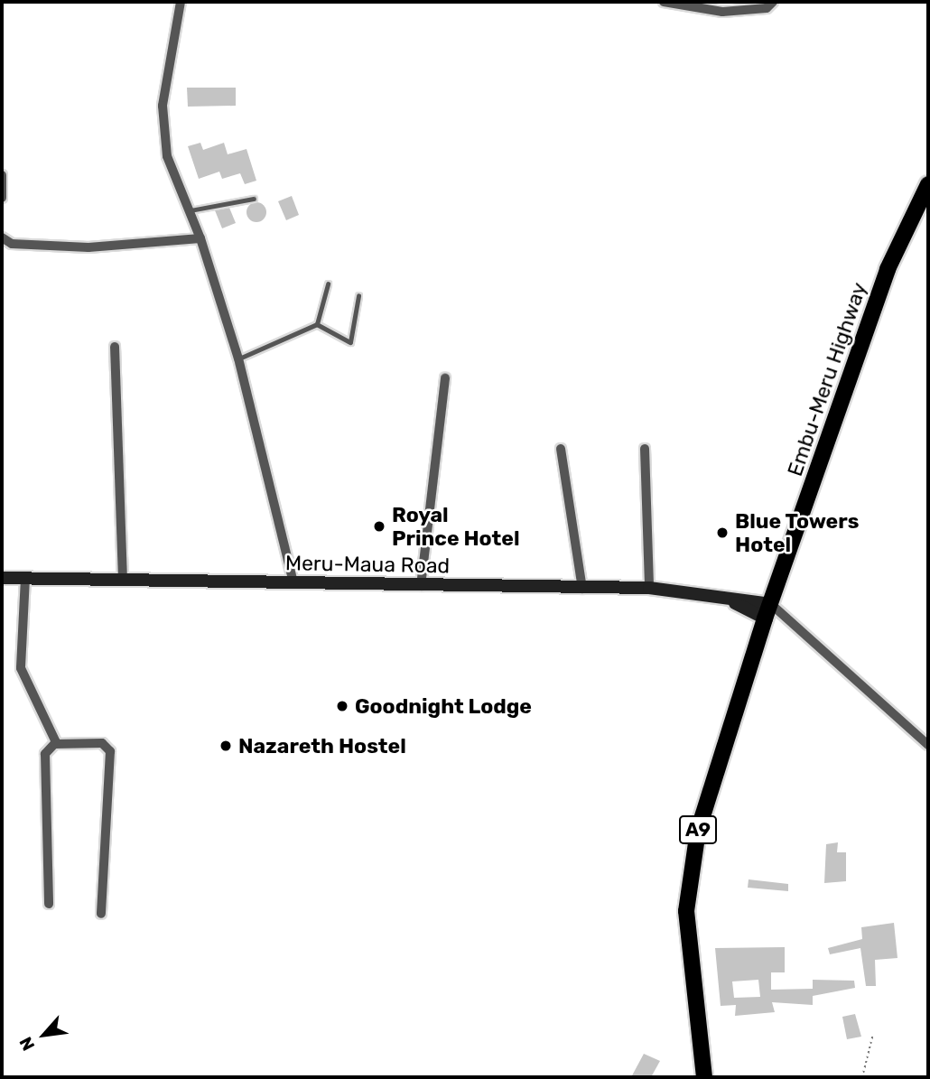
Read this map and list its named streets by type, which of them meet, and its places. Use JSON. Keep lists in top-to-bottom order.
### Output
{
  "streets": {
    "highway": ["Embu-Meru Highway", "A9"],
    "main road": ["Meru-Maua Road"]
  },
  "crossings": [
    ["Embu-Meru Highway", "Meru-Maua Road"],
    ["Embu-Meru Highway", "A9"],
    ["Meru-Maua Road", "A9"]
  ],
  "places": [
    "Royal Prince Hotel",
    "Blue Towers Hotel",
    "Goodnight Lodge",
    "Nazareth Hostel"
  ],
  "north": "bottom left"
}
